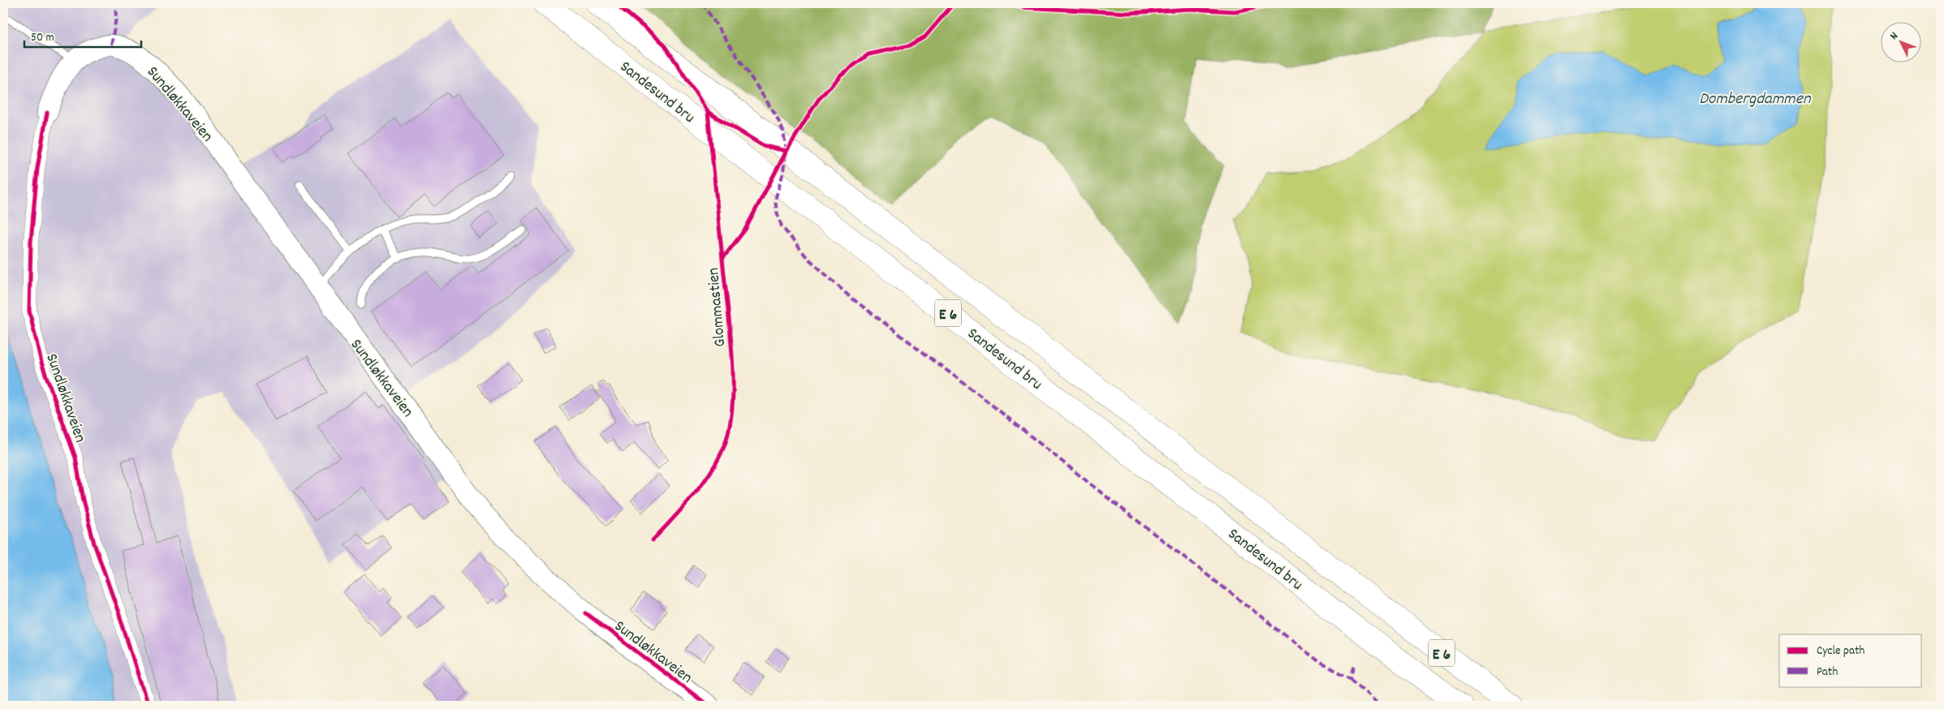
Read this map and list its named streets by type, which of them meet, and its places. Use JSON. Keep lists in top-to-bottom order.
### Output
{
  "streets": {
    "highway": ["Sandesund bru", "E 6"],
    "main road": ["Sundløkkaveien"],
    "cycle path": ["Glommastien"]
  },
  "water": ["Dombergdammen"],
  "legend": ["Cycle path", "Path"],
  "scale_bar": "50 m",
  "north": "top left"
}
